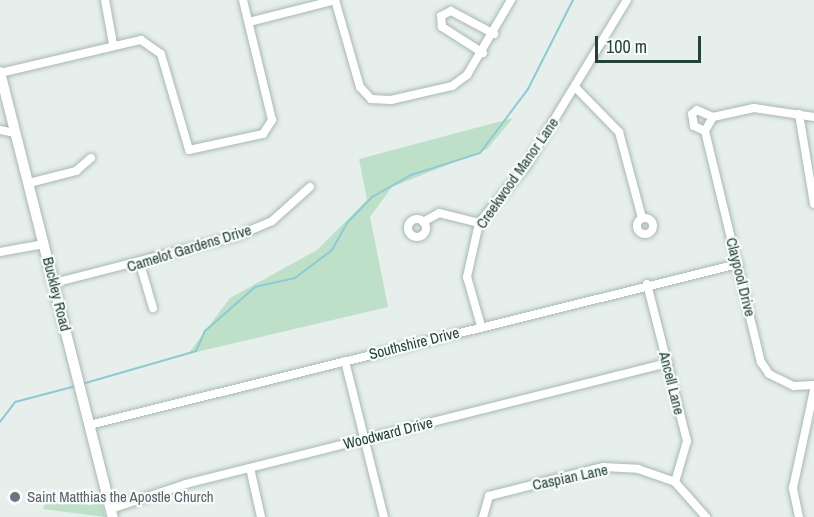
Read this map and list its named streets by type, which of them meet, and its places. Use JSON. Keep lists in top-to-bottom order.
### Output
{
  "streets": {
    "street": [
      "Creekwood Manor Lane",
      "Camelot Gardens Drive",
      "Claypool Drive",
      "Buckley Road",
      "Southshire Drive",
      "Ancell Lane",
      "Woodward Drive",
      "Caspian Lane"
    ]
  },
  "crossings": [
    ["Creekwood Manor Lane", "Southshire Drive"],
    ["Camelot Gardens Drive", "Buckley Road"],
    ["Claypool Drive", "Southshire Drive"],
    ["Buckley Road", "Southshire Drive"],
    ["Buckley Road", "Woodward Drive"],
    ["Southshire Drive", "Ancell Lane"],
    ["Ancell Lane", "Woodward Drive"],
    ["Ancell Lane", "Caspian Lane"]
  ],
  "places": ["Saint Matthias the Apostle Church"],
  "scale_bar": "100 m"
}
